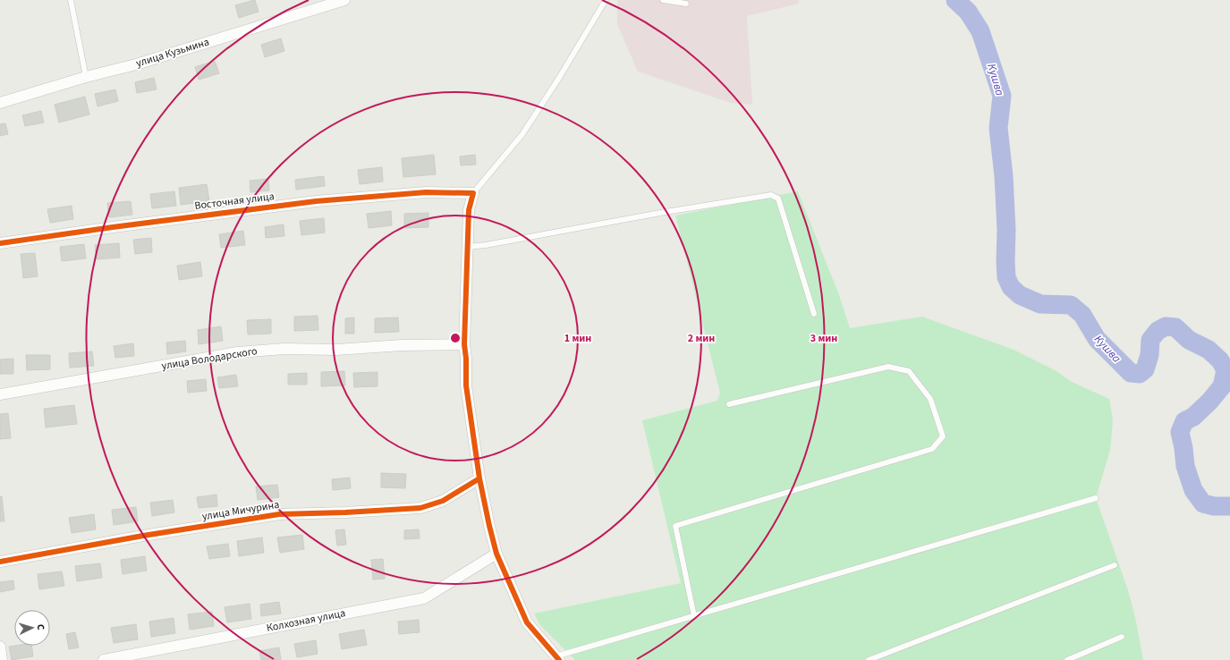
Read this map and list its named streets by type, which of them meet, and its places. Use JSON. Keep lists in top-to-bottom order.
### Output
{
  "streets": {
    "street": [
      "улица Кузьмина",
      "Восточная улица",
      "улица Володарского",
      "улица Мичурина",
      "Колхозная улица"
    ]
  },
  "water": ["Кушва"],
  "north": "right",
  "rings": ["1 мин", "2 мин", "3 мин"]
}
